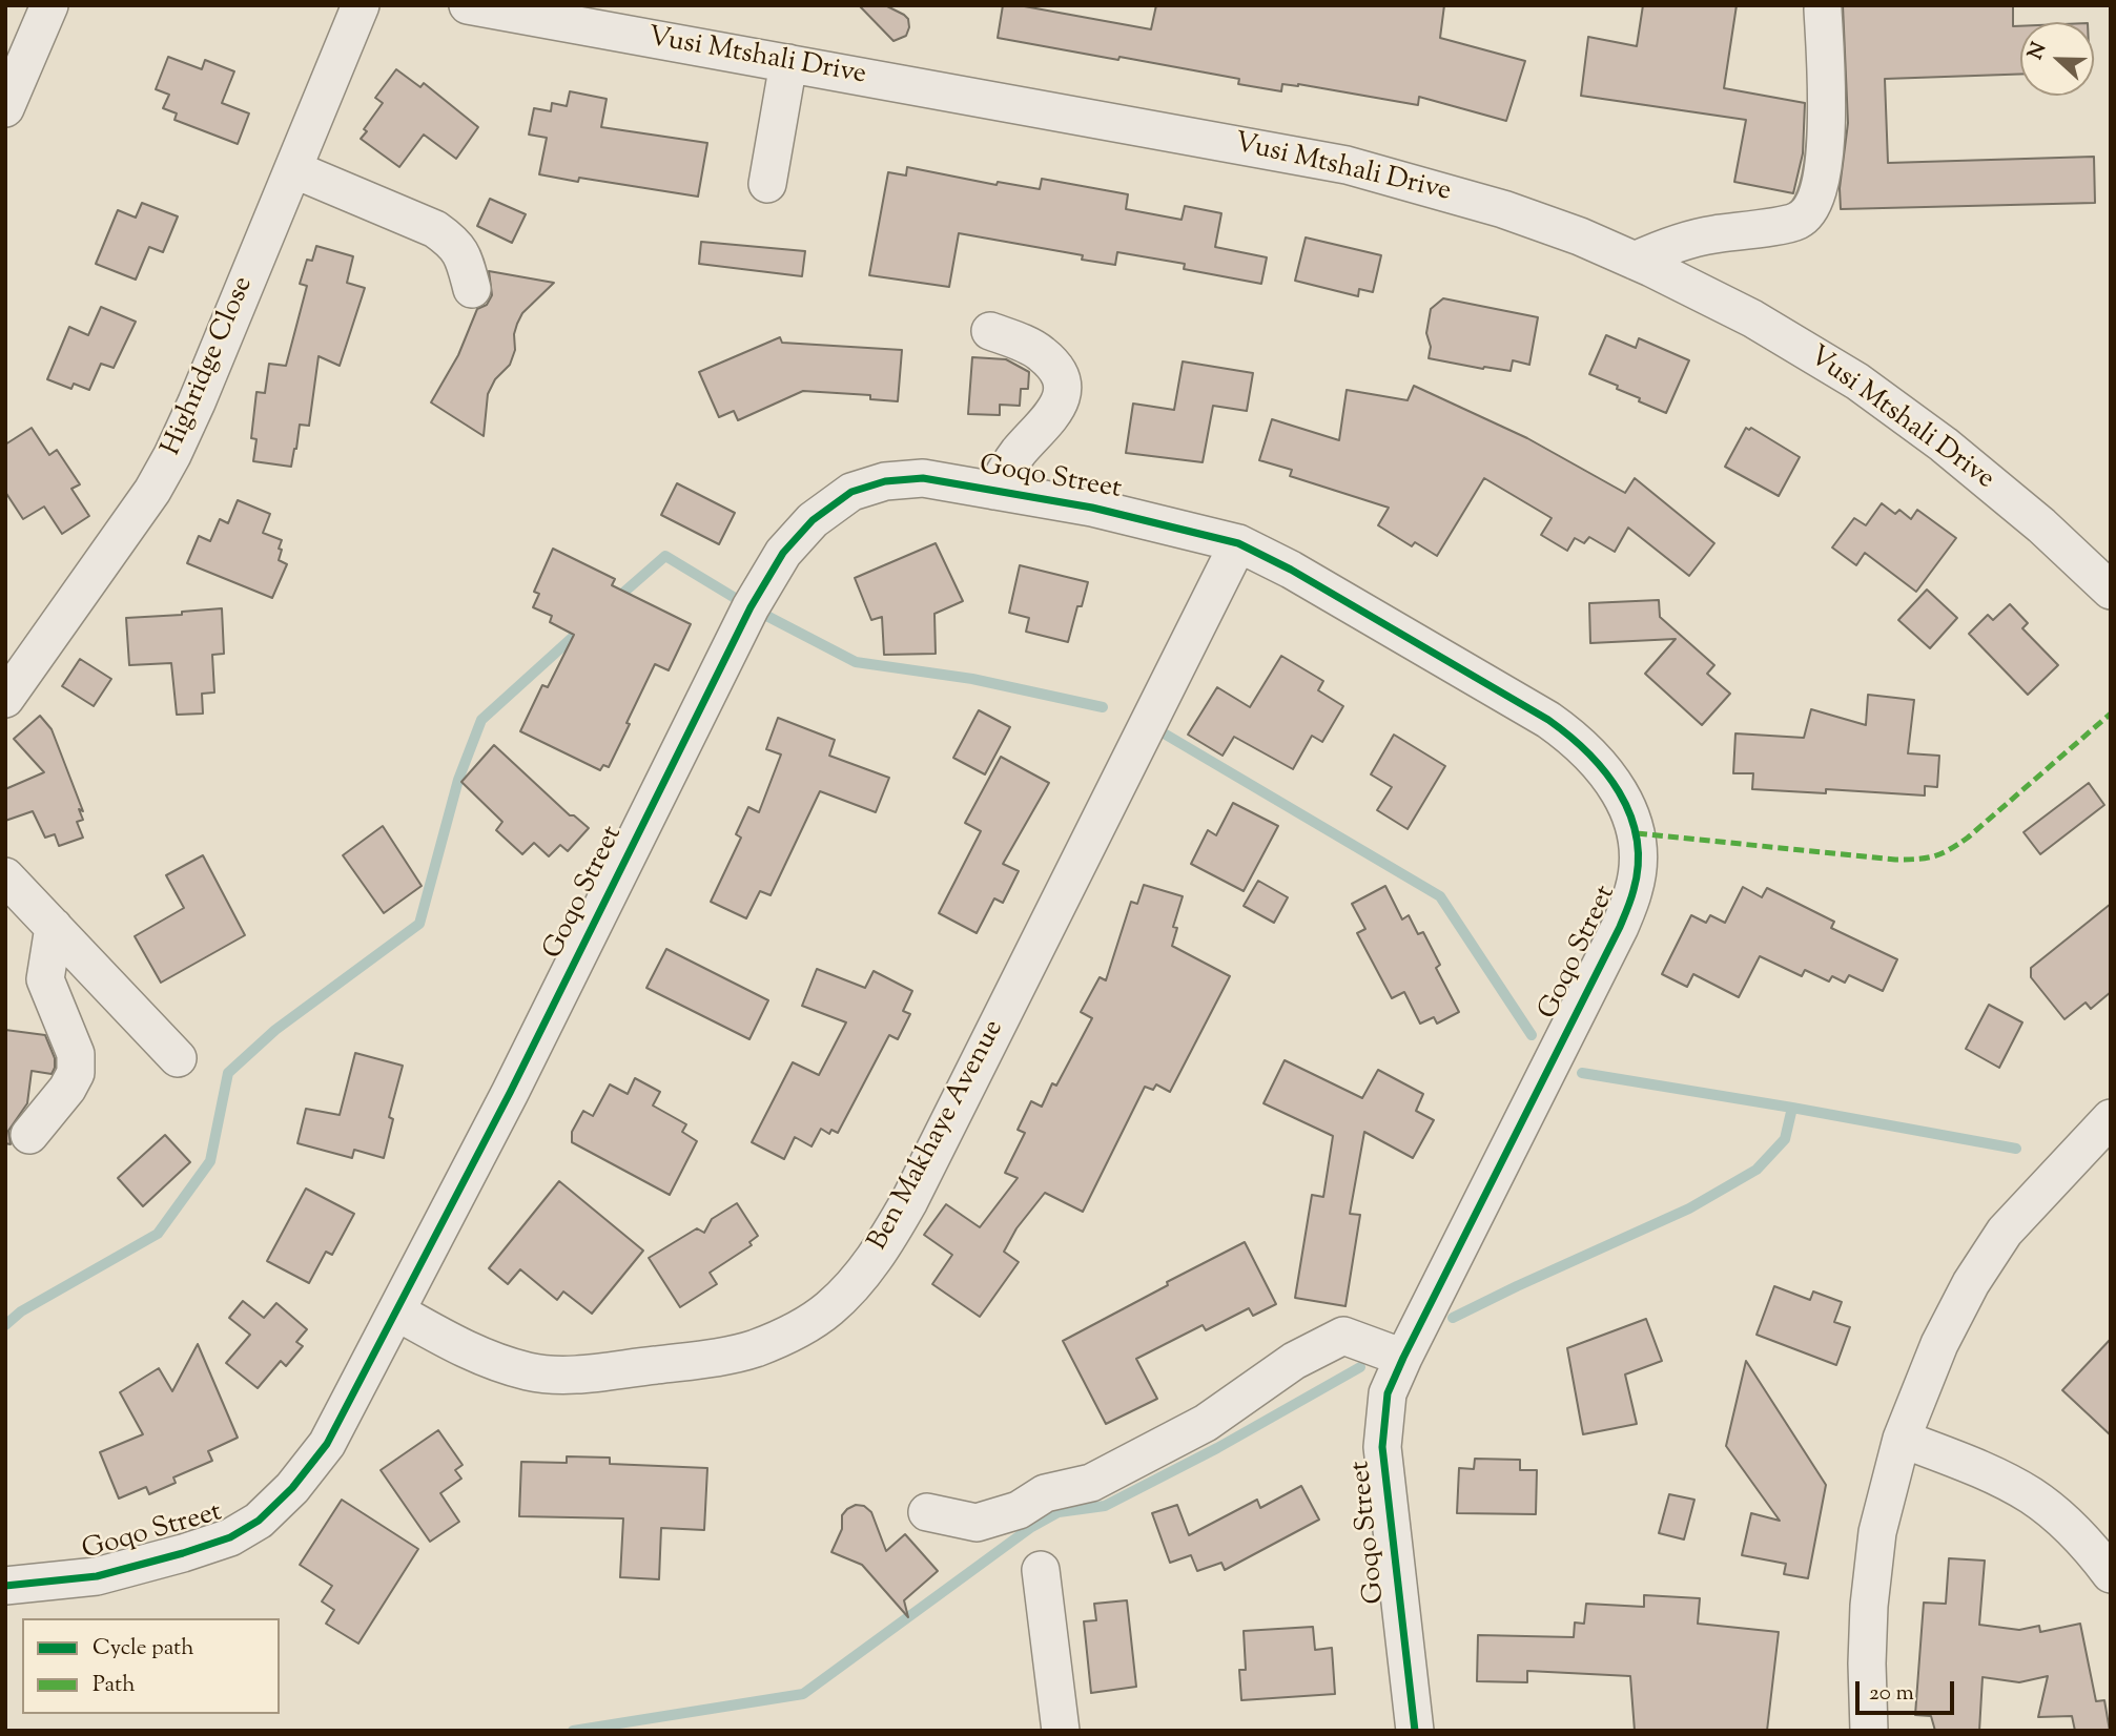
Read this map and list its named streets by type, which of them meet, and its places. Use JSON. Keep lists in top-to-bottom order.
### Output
{
  "streets": {
    "street": [
      "Vusi Mtshali Drive",
      "Highridge Close",
      "Goqo Street",
      "Ben Makhaye Avenue"
    ]
  },
  "crossings": [
    ["Goqo Street", "Ben Makhaye Avenue"]
  ],
  "legend": ["Cycle path", "Path"],
  "scale_bar": "20 m",
  "north": "left"
}
